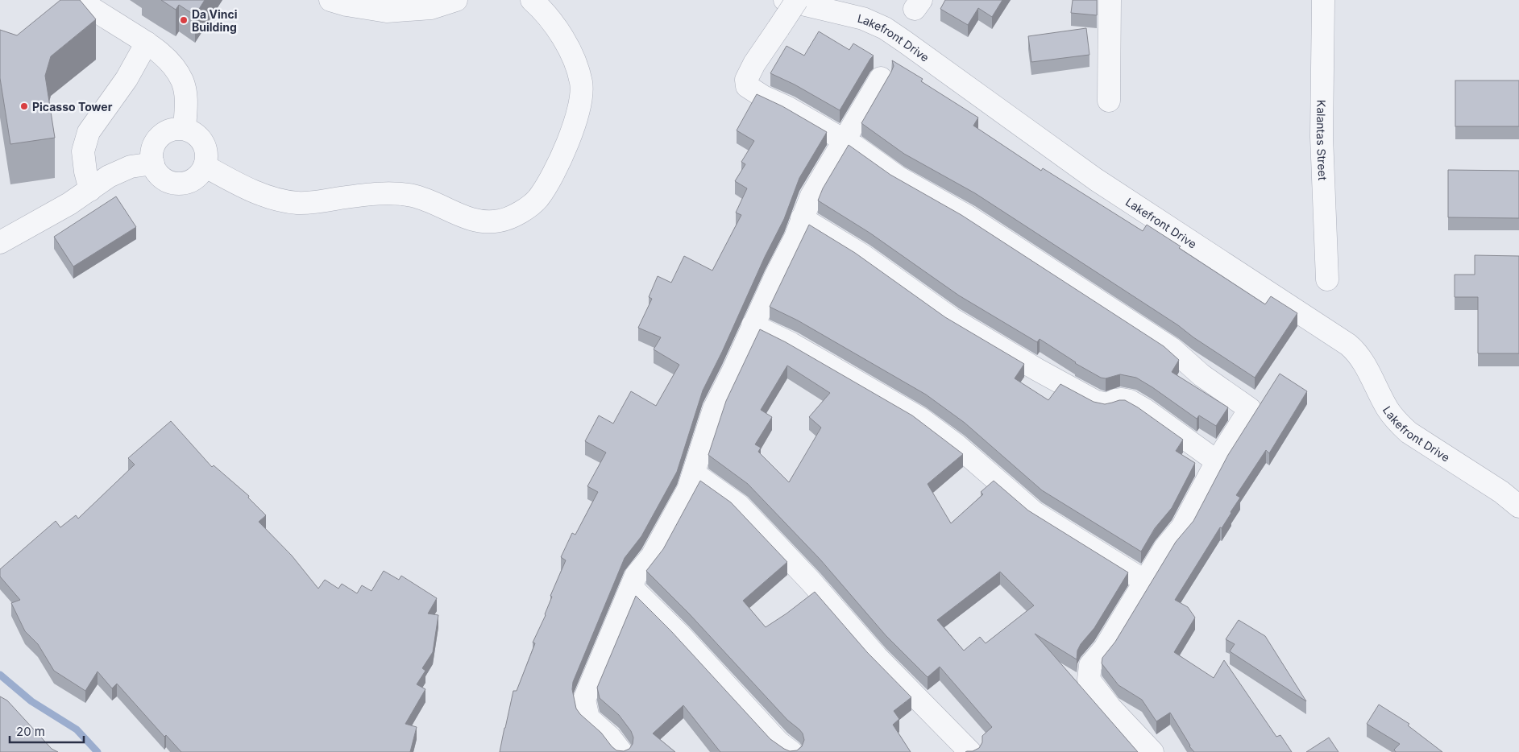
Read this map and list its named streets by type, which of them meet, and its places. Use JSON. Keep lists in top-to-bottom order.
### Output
{
  "streets": {
    "street": ["Lakefront Drive", "Kalantas Street"]
  },
  "places": ["Da Vinci Building", "Picasso Tower"],
  "scale_bar": "20 m"
}
